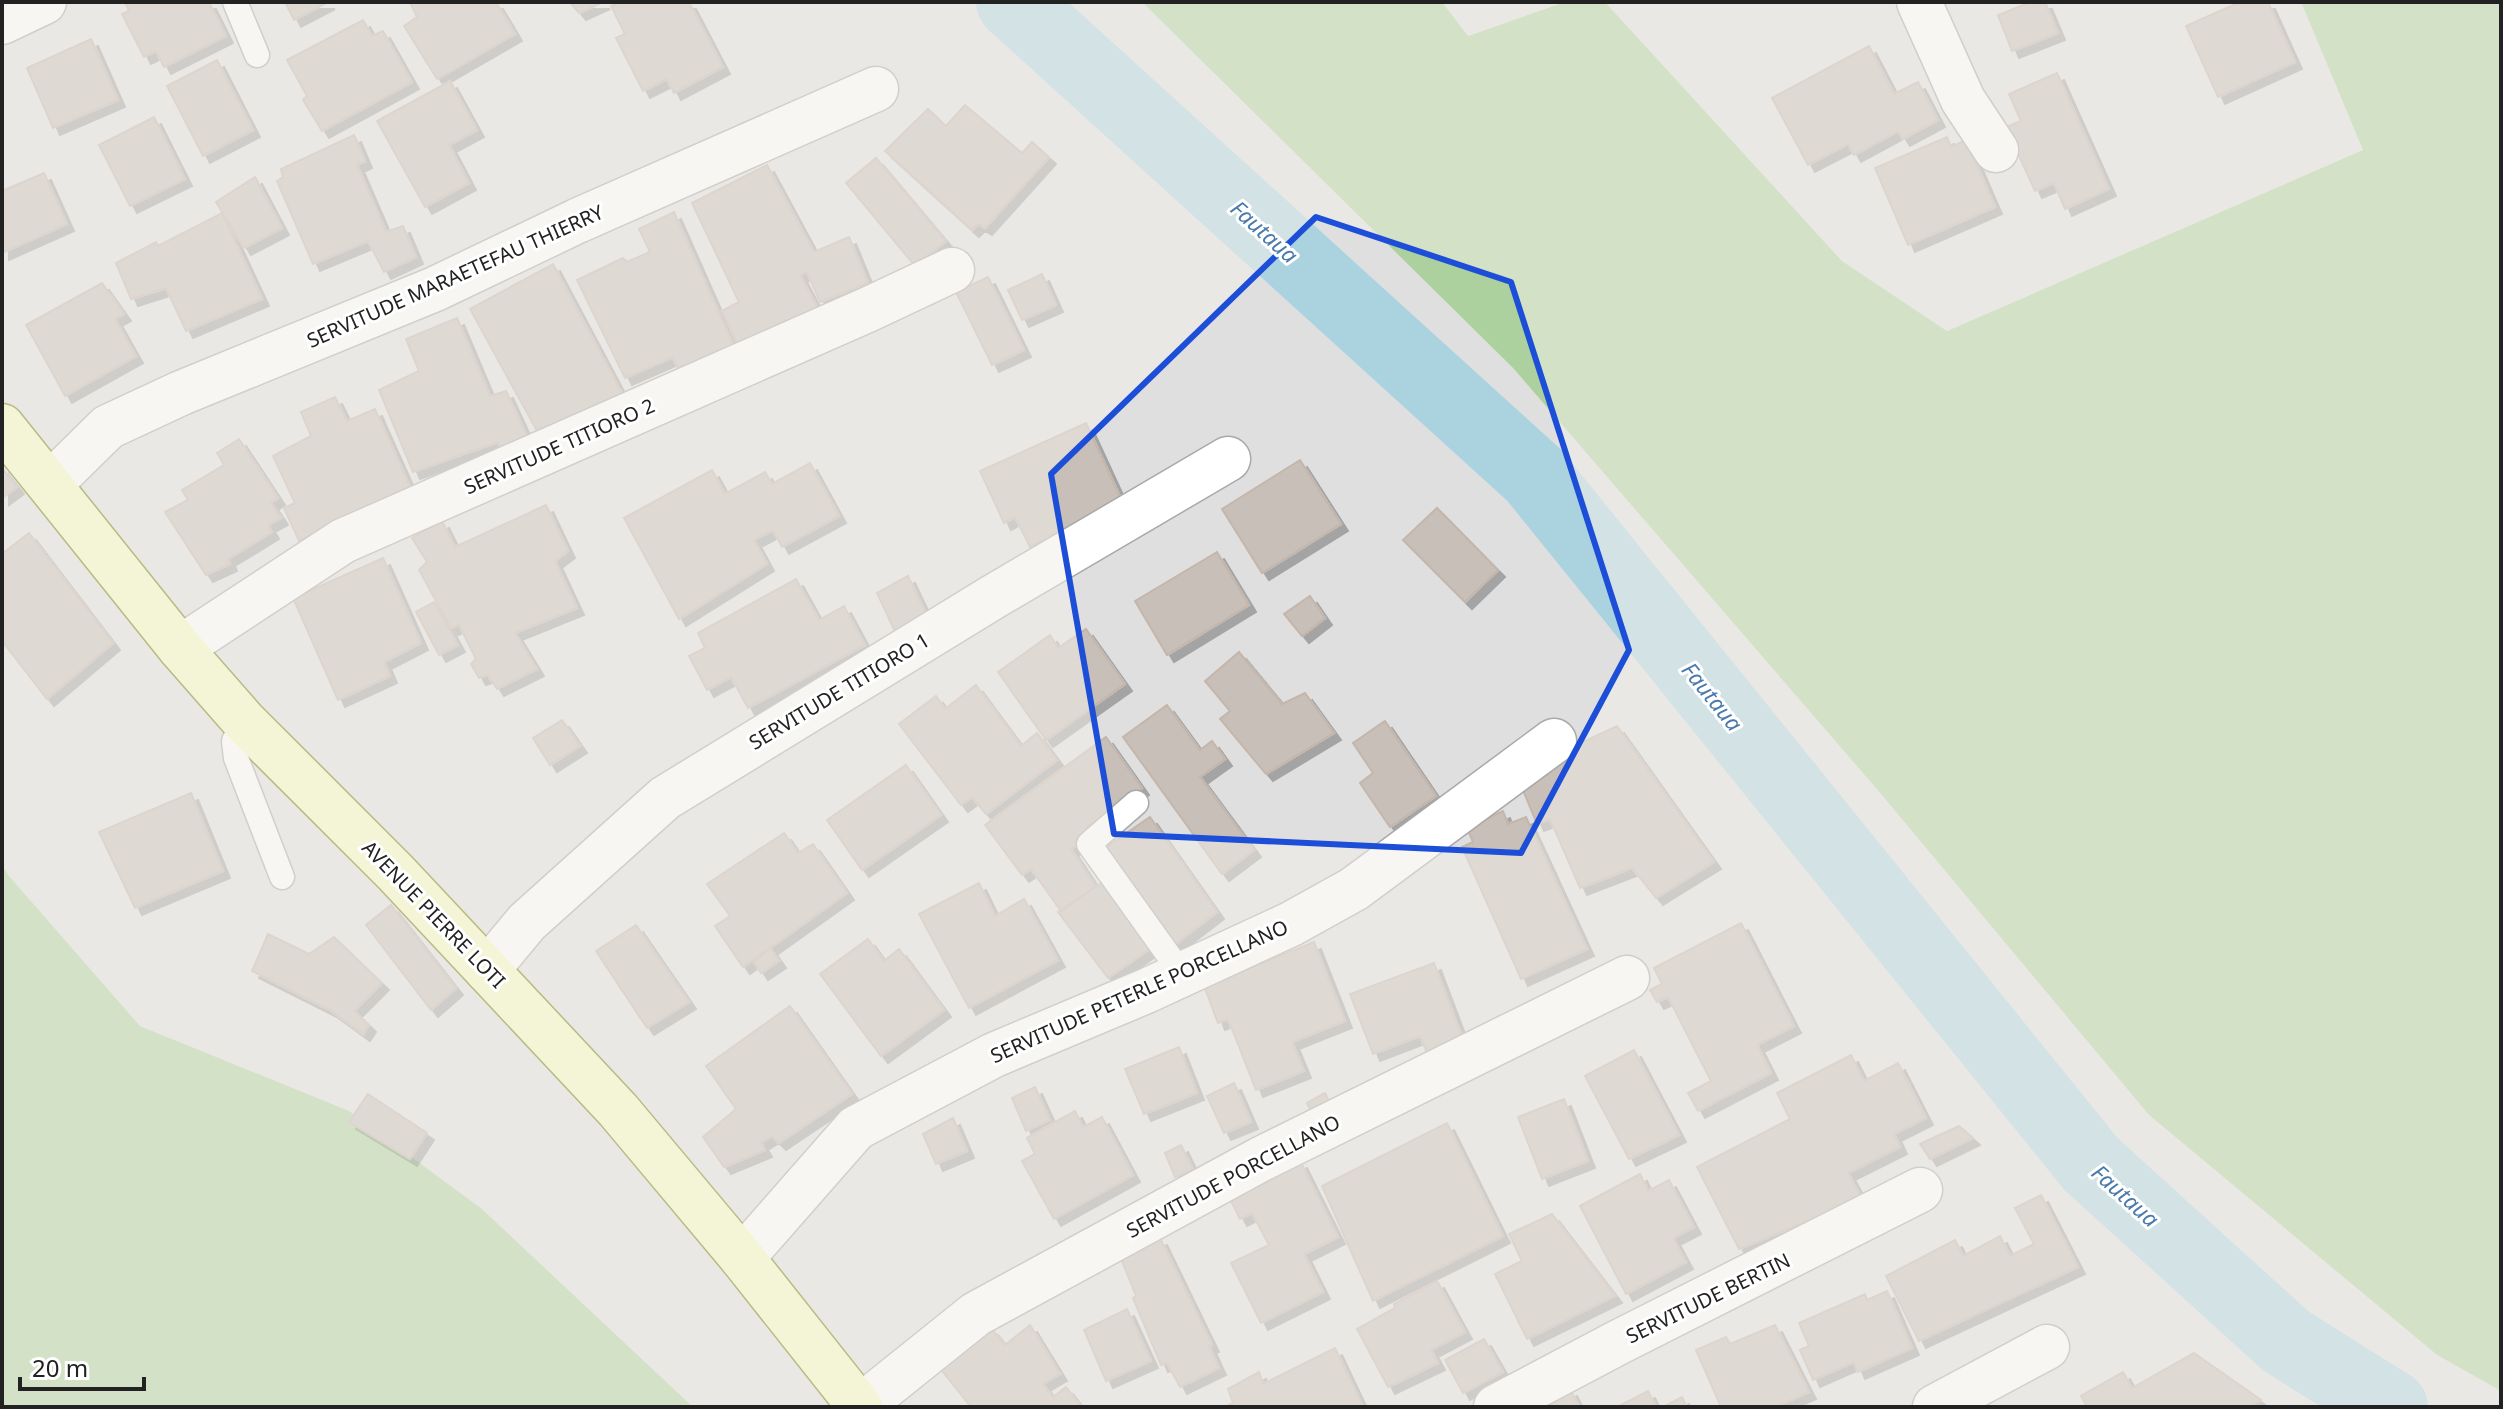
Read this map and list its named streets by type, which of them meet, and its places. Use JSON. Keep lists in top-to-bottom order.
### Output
{
  "streets": {
    "main road": ["AVENUE PIERRE LOTI"],
    "street": [
      "SERVITUDE MARAETEFAU THIERRY",
      "SERVITUDE TITIORO 2",
      "SERVITUDE TITIORO 1",
      "SERVITUDE PETERLE PORCELLANO",
      "SERVITUDE PORCELLANO",
      "SERVITUDE BERTIN"
    ]
  },
  "crossings": [
    ["SERVITUDE MARAETEFAU THIERRY", "AVENUE PIERRE LOTI"],
    ["SERVITUDE TITIORO 2", "AVENUE PIERRE LOTI"],
    ["SERVITUDE TITIORO 1", "AVENUE PIERRE LOTI"],
    ["AVENUE PIERRE LOTI", "SERVITUDE PETERLE PORCELLANO"],
    ["AVENUE PIERRE LOTI", "SERVITUDE PORCELLANO"]
  ],
  "water": ["Fautaua"],
  "scale_bar": "20 m"
}
